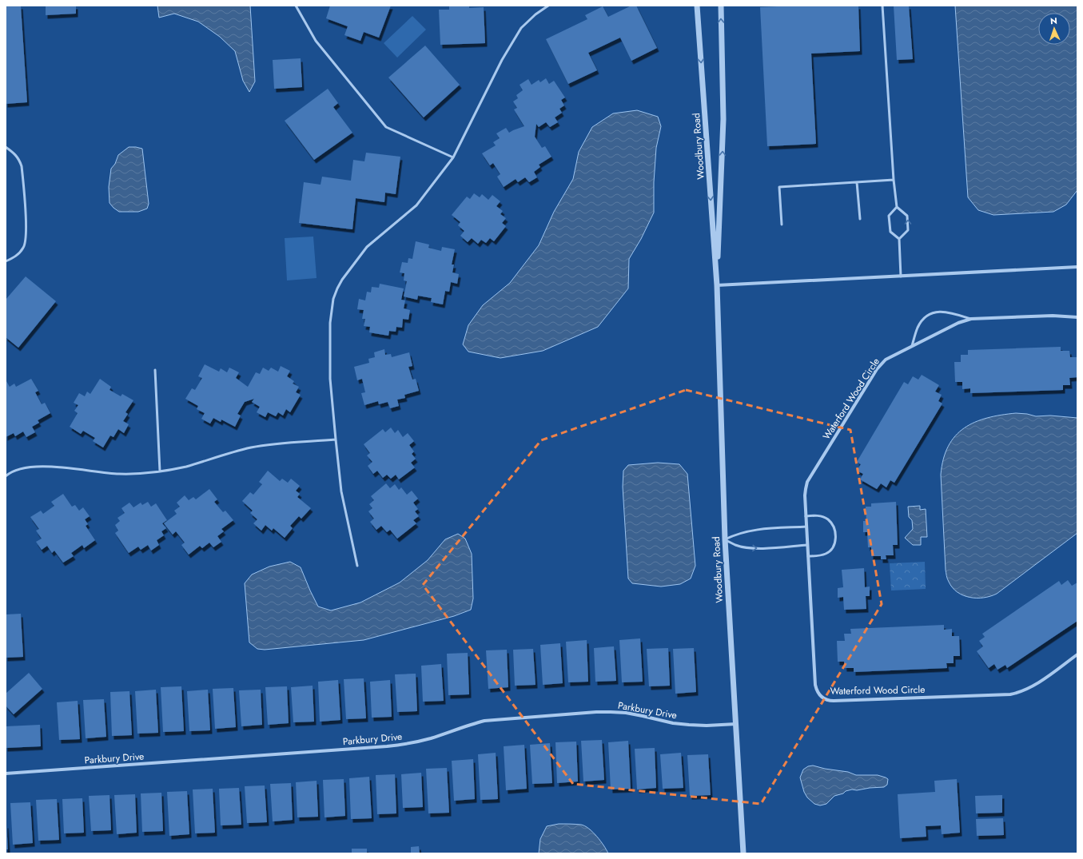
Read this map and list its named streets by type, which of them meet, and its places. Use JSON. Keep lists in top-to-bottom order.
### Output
{
  "streets": {
    "street": ["Woodbury Road", "Waterford Wood Circle", "Parkbury Drive"]
  },
  "crossings": [
    ["Woodbury Road", "Parkbury Drive"]
  ],
  "north": "top"
}
